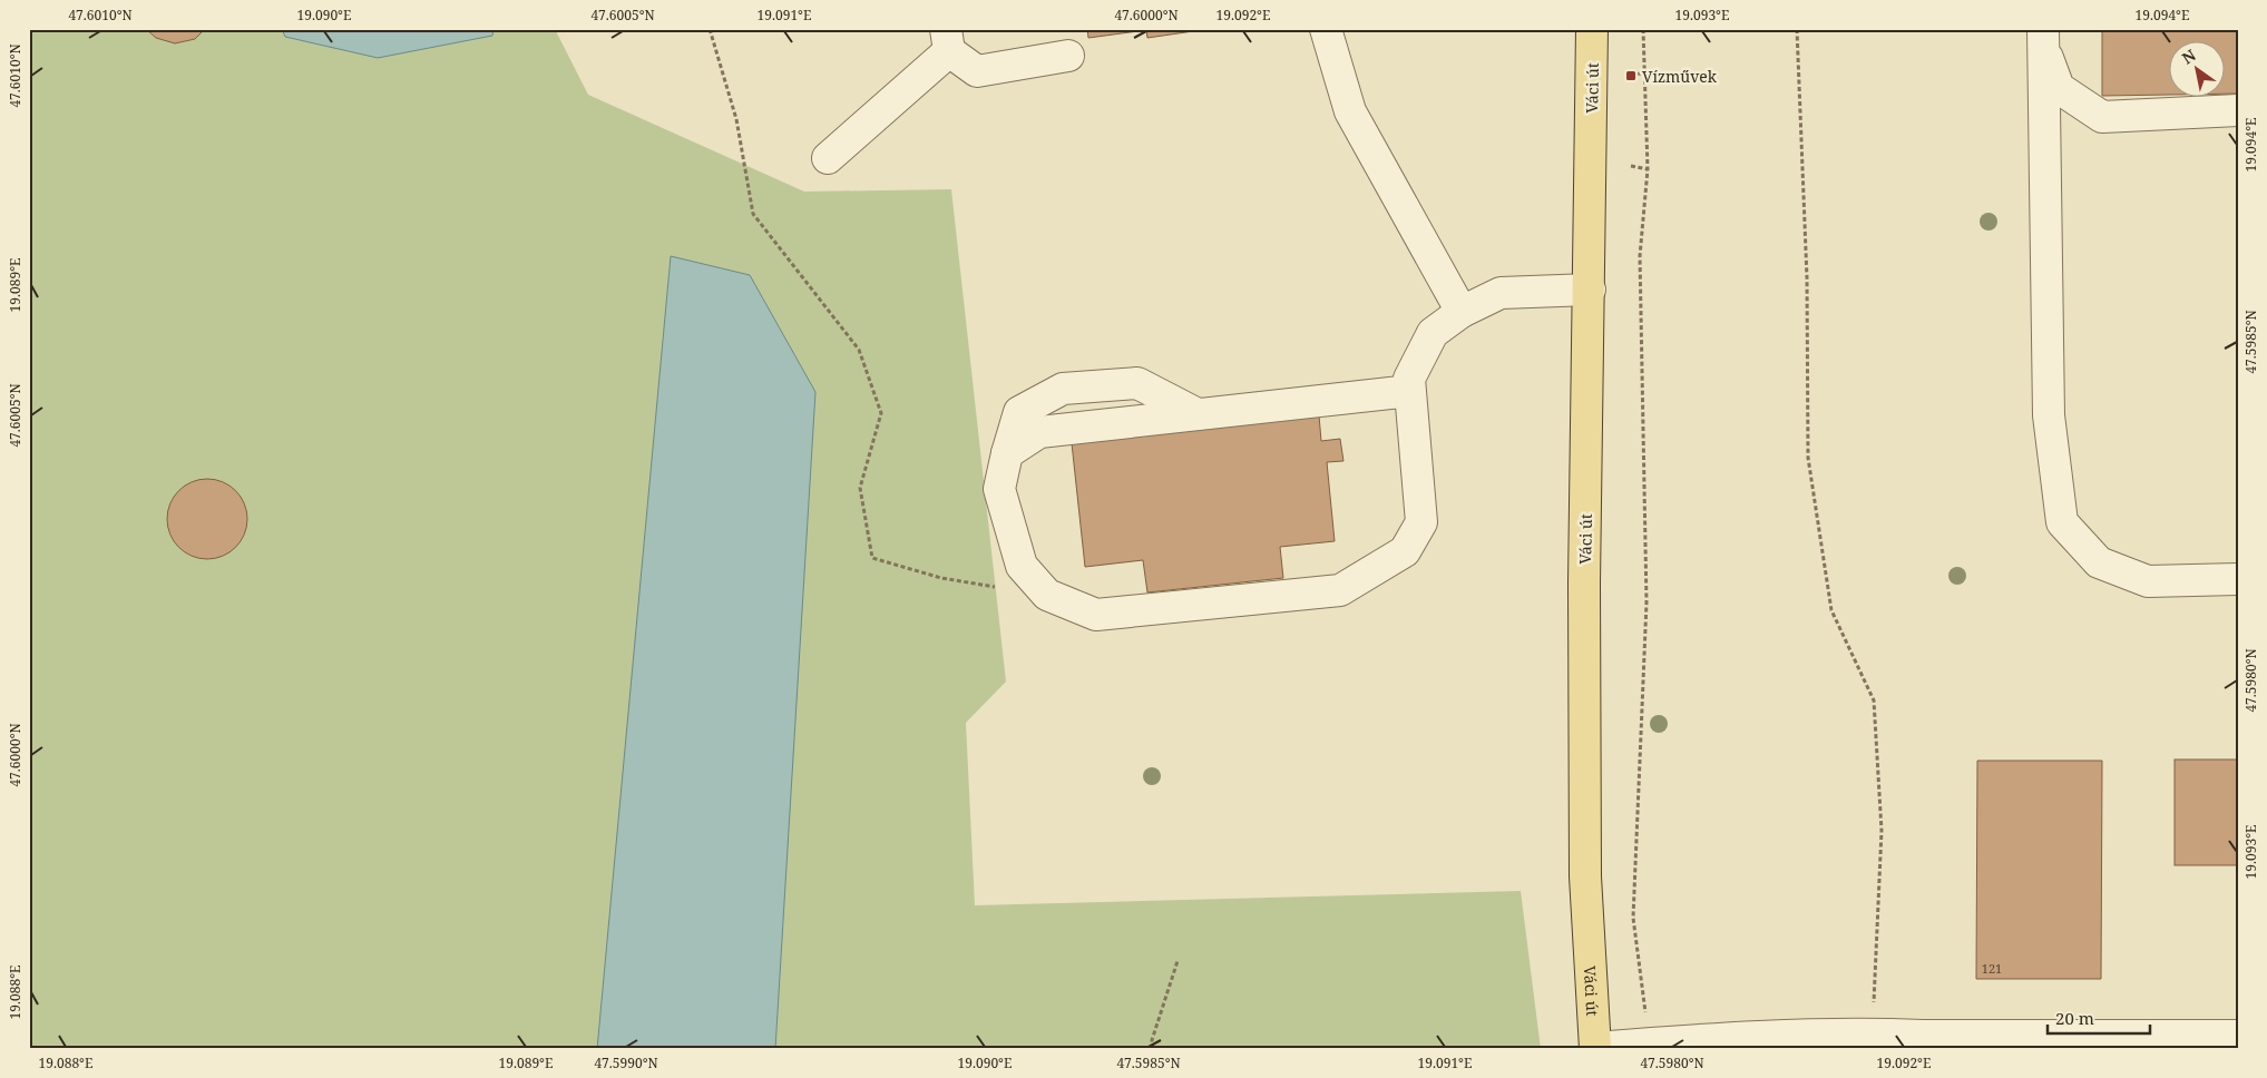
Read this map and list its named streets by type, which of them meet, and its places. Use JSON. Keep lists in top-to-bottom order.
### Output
{
  "streets": {
    "main road": ["Váci út"]
  },
  "places": {
    "transit": ["Vízművek"]
  },
  "house_numbers": ["121"],
  "scale_bar": "20 m",
  "north": "top left",
  "coordinates": [
    "47.6010°N",
    "19.090°E",
    "47.6005°N",
    "19.091°E",
    "47.6000°N",
    "19.092°E",
    "19.093°E",
    "19.094°E",
    "19.089°E",
    "47.5985°N",
    "47.5980°N",
    "19.088°E",
    "47.5990°N"
  ]
}
